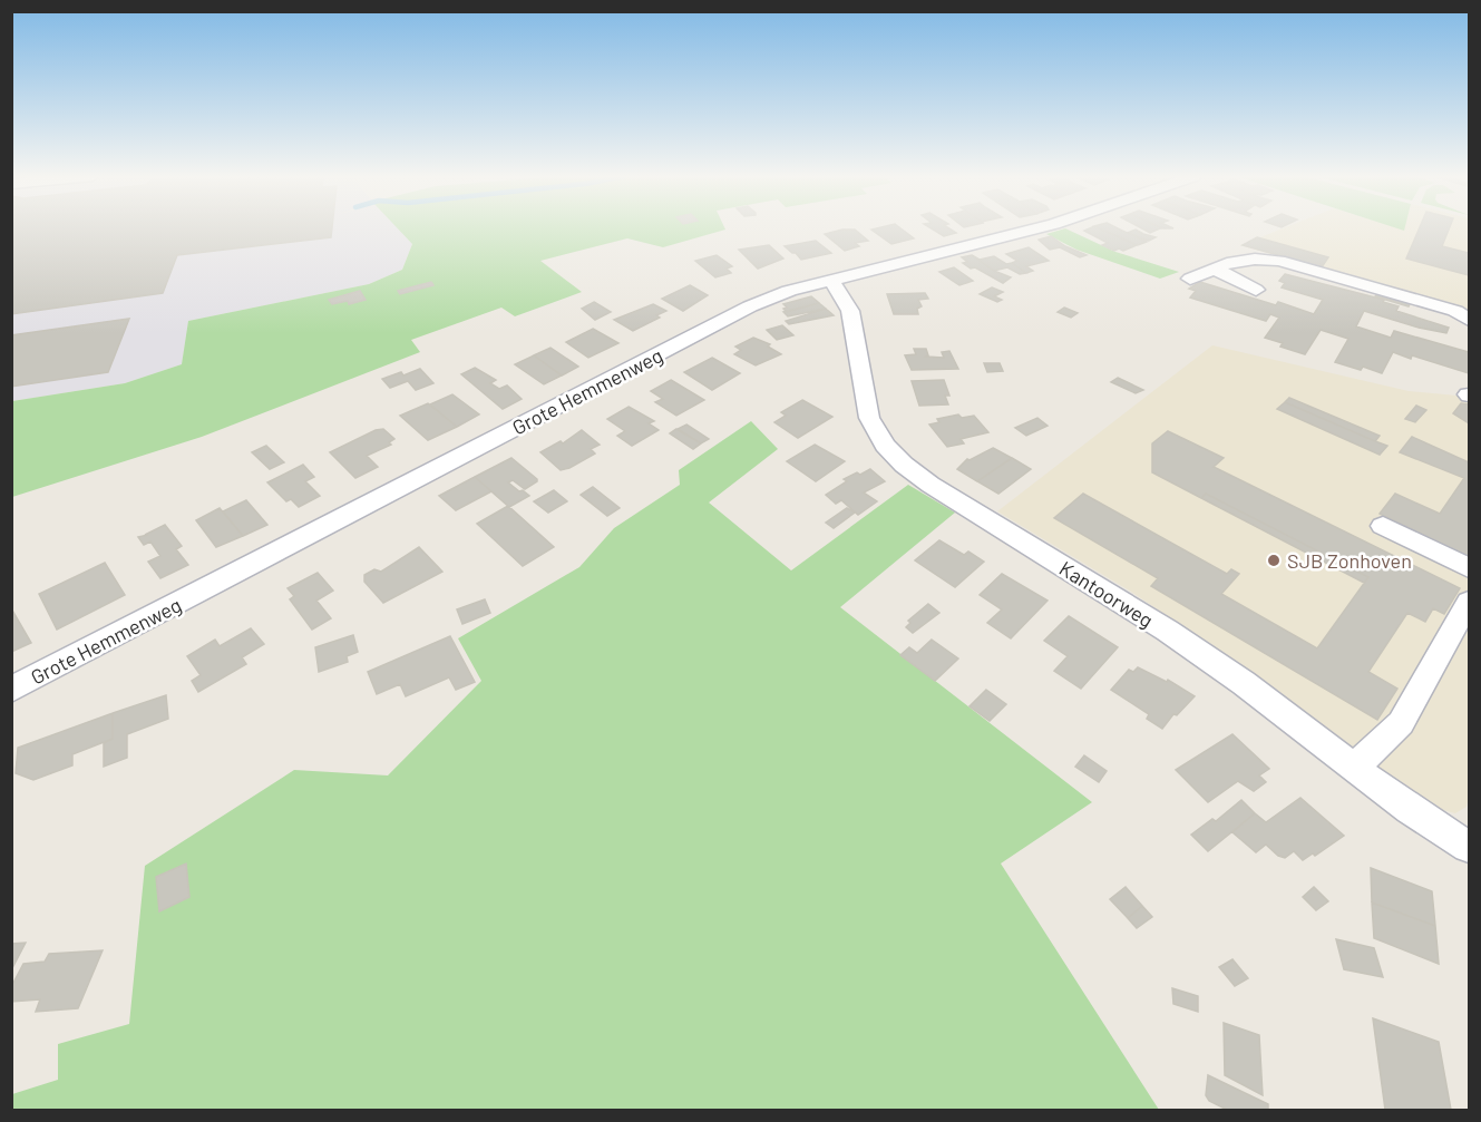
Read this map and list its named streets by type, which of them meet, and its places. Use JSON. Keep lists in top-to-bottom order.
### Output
{
  "streets": {
    "street": ["Grote Hemmenweg", "Kantoorweg"]
  },
  "crossings": [
    ["Grote Hemmenweg", "Kantoorweg"]
  ],
  "places": ["SJB Zonhoven"]
}
